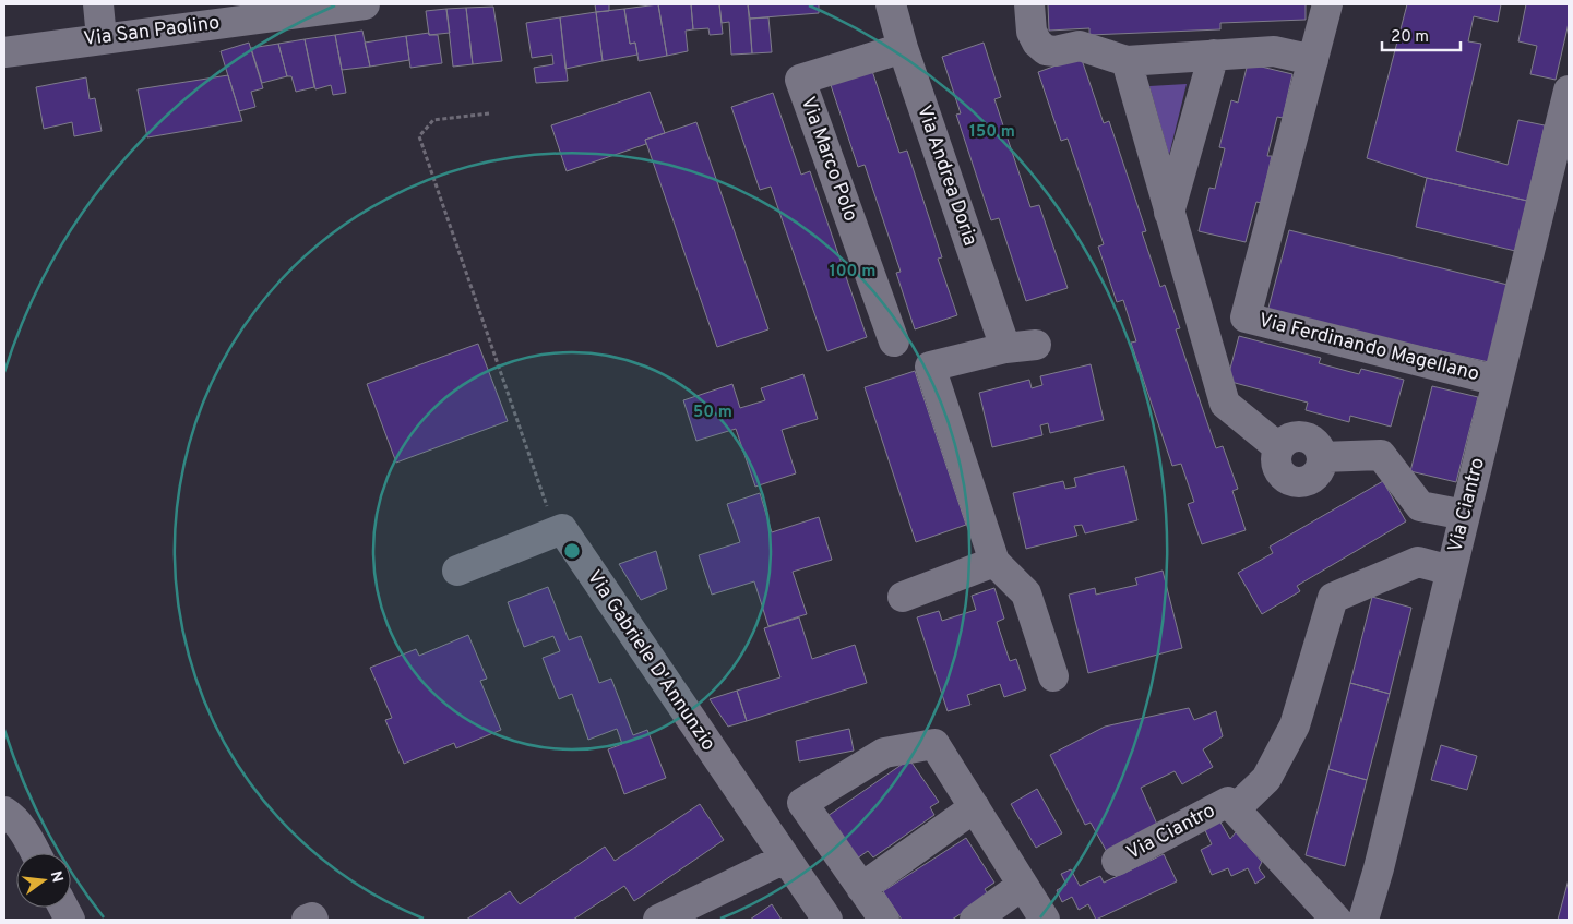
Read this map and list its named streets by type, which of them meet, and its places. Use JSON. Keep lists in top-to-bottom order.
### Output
{
  "streets": {
    "street": [
      "Via San Paolino",
      "Via Marco Polo",
      "Via Andrea Doria",
      "Via Ferdinando Magellano",
      "Via Ciantro",
      "Via Gabriele D'Annunzio"
    ]
  },
  "crossings": [
    ["Via Marco Polo", "Via Andrea Doria"],
    ["Via Ferdinando Magellano", "Via Ciantro"]
  ],
  "scale_bar": "20 m",
  "north": "right",
  "rings": ["150 m", "100 m", "50 m"]
}
